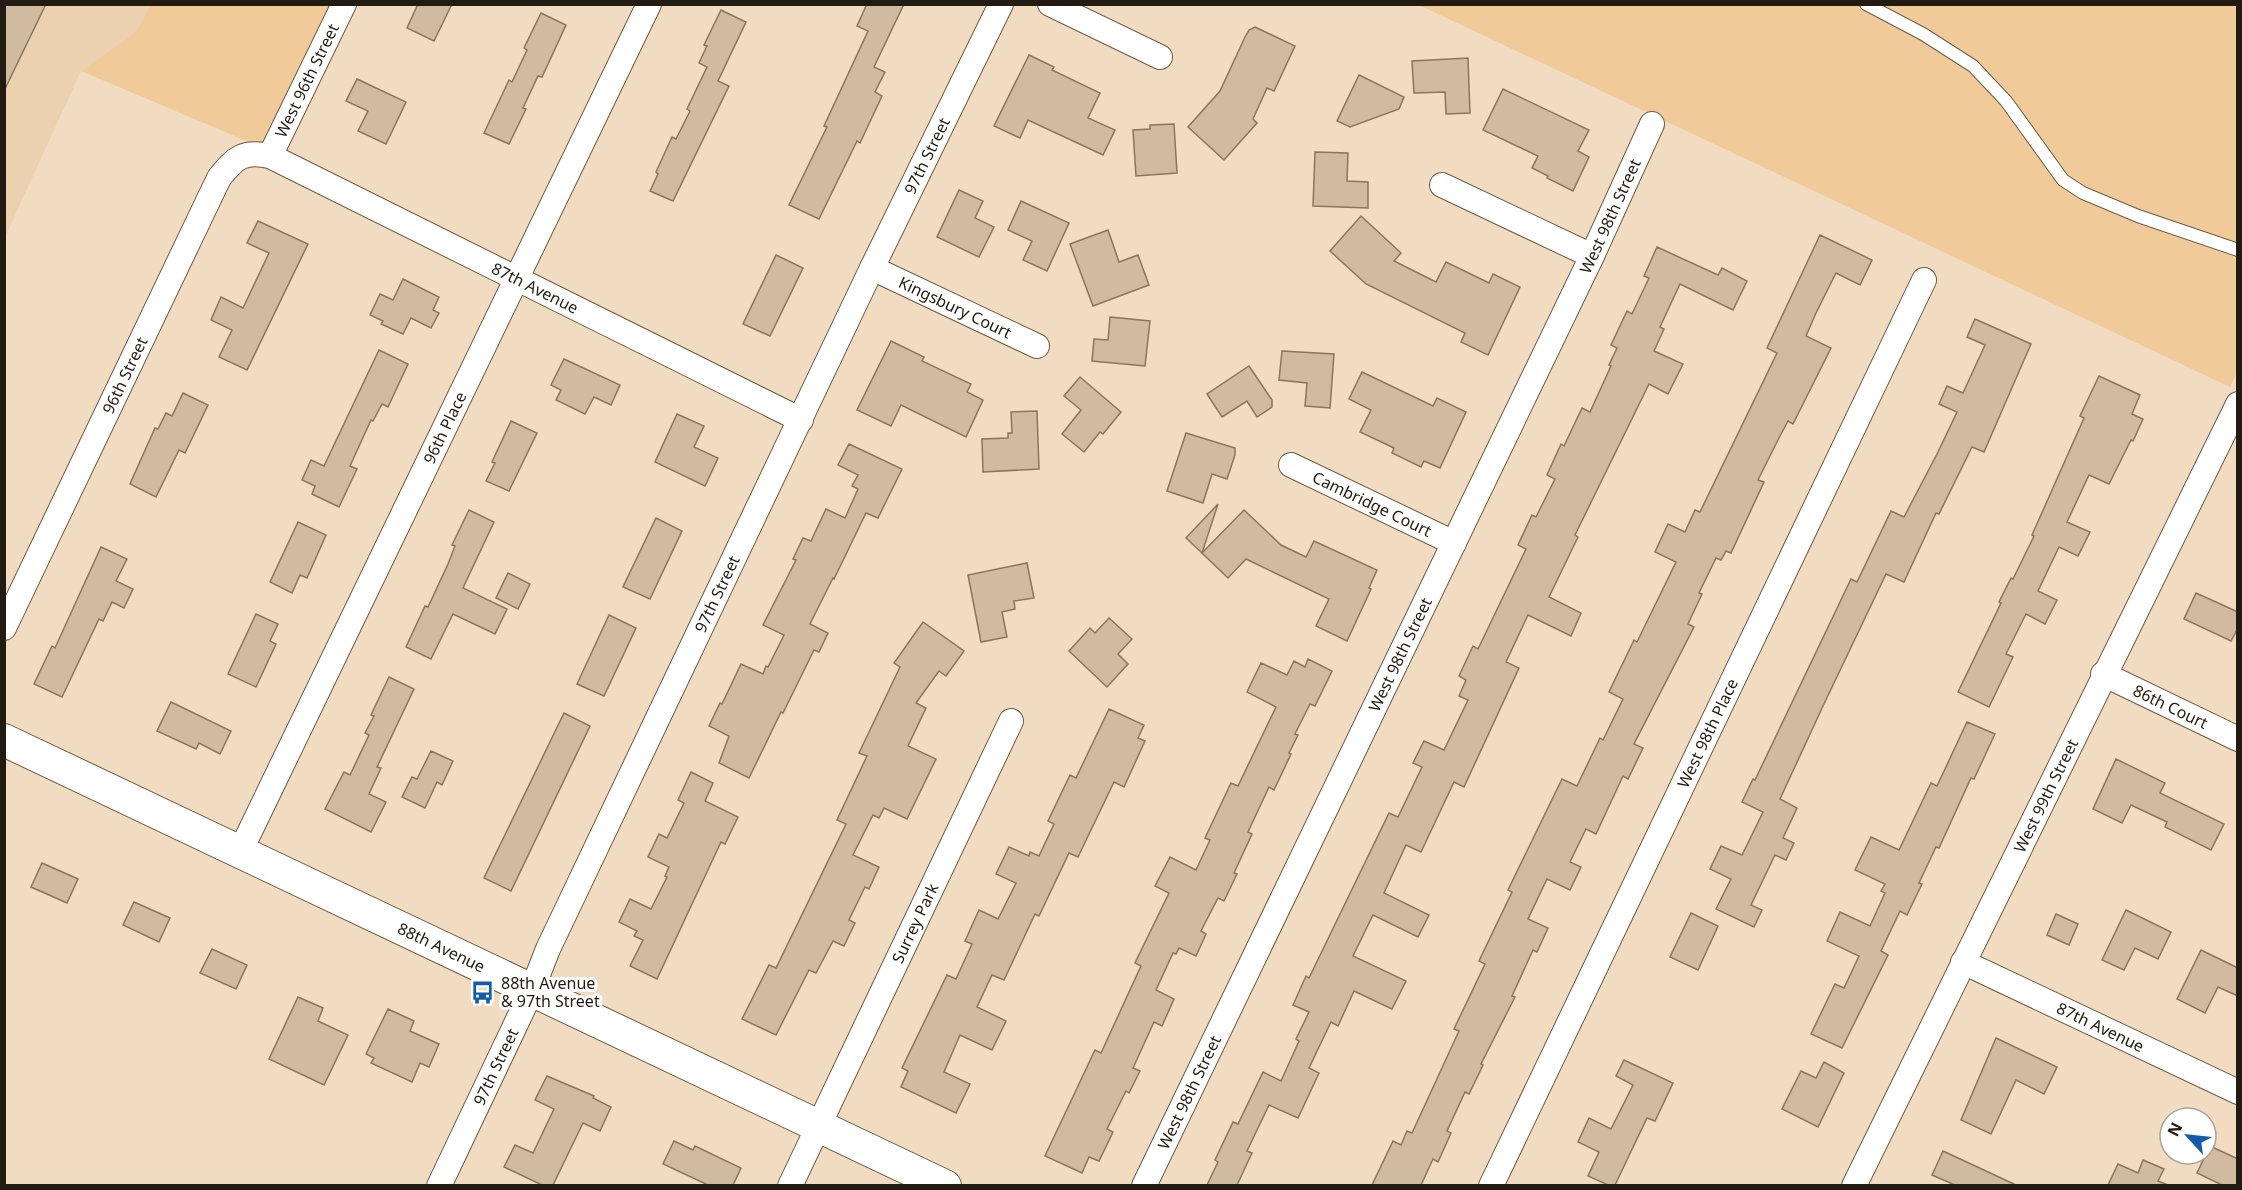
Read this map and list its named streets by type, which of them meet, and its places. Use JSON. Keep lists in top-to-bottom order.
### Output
{
  "streets": {
    "street": [
      "West 96th Street",
      "97th Street",
      "West 98th Street",
      "87th Avenue",
      "Kingsbury Court",
      "96th Street",
      "96th Place",
      "Cambridge Court",
      "86th Court",
      "West 98th Place",
      "West 99th Street",
      "Surrey Park",
      "88th Avenue"
    ]
  },
  "crossings": [
    ["West 96th Street", "87th Avenue"],
    ["West 96th Street", "96th Street"],
    ["97th Street", "87th Avenue"],
    ["97th Street", "Kingsbury Court"],
    ["97th Street", "88th Avenue"],
    ["West 98th Street", "Cambridge Court"],
    ["87th Avenue", "96th Street"],
    ["87th Avenue", "96th Place"],
    ["87th Avenue", "West 99th Street"],
    ["96th Place", "88th Avenue"],
    ["86th Court", "West 99th Street"],
    ["Surrey Park", "88th Avenue"]
  ],
  "places": {
    "bus stop": ["88th Avenue & 97th Street"]
  },
  "north": "top left"
}
